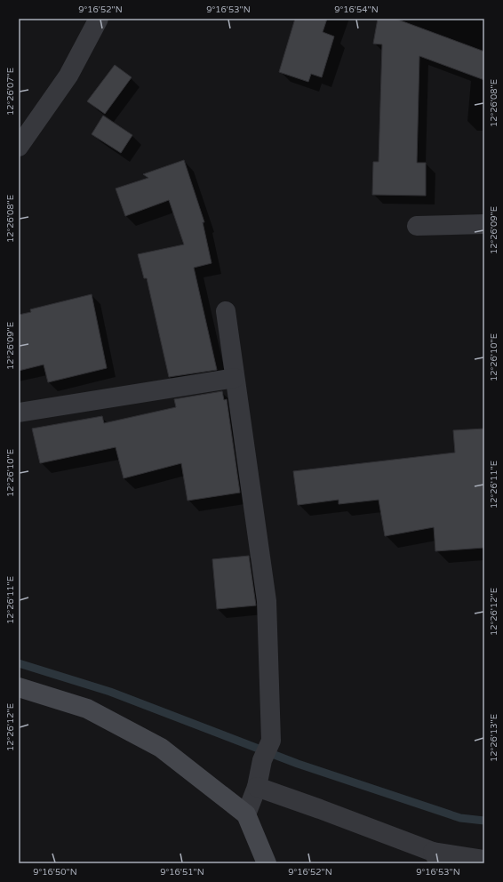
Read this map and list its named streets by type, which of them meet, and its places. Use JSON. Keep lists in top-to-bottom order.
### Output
{
  "coordinates": [
    "9°16'52\"N",
    "9°16'53\"N",
    "9°16'54\"N",
    "12°26'07\"E",
    "12°26'08\"E",
    "12°26'09\"E",
    "12°26'10\"E",
    "12°26'11\"E",
    "12°26'12\"E",
    "12°26'13\"E",
    "9°16'50\"N",
    "9°16'51\"N"
  ]
}
